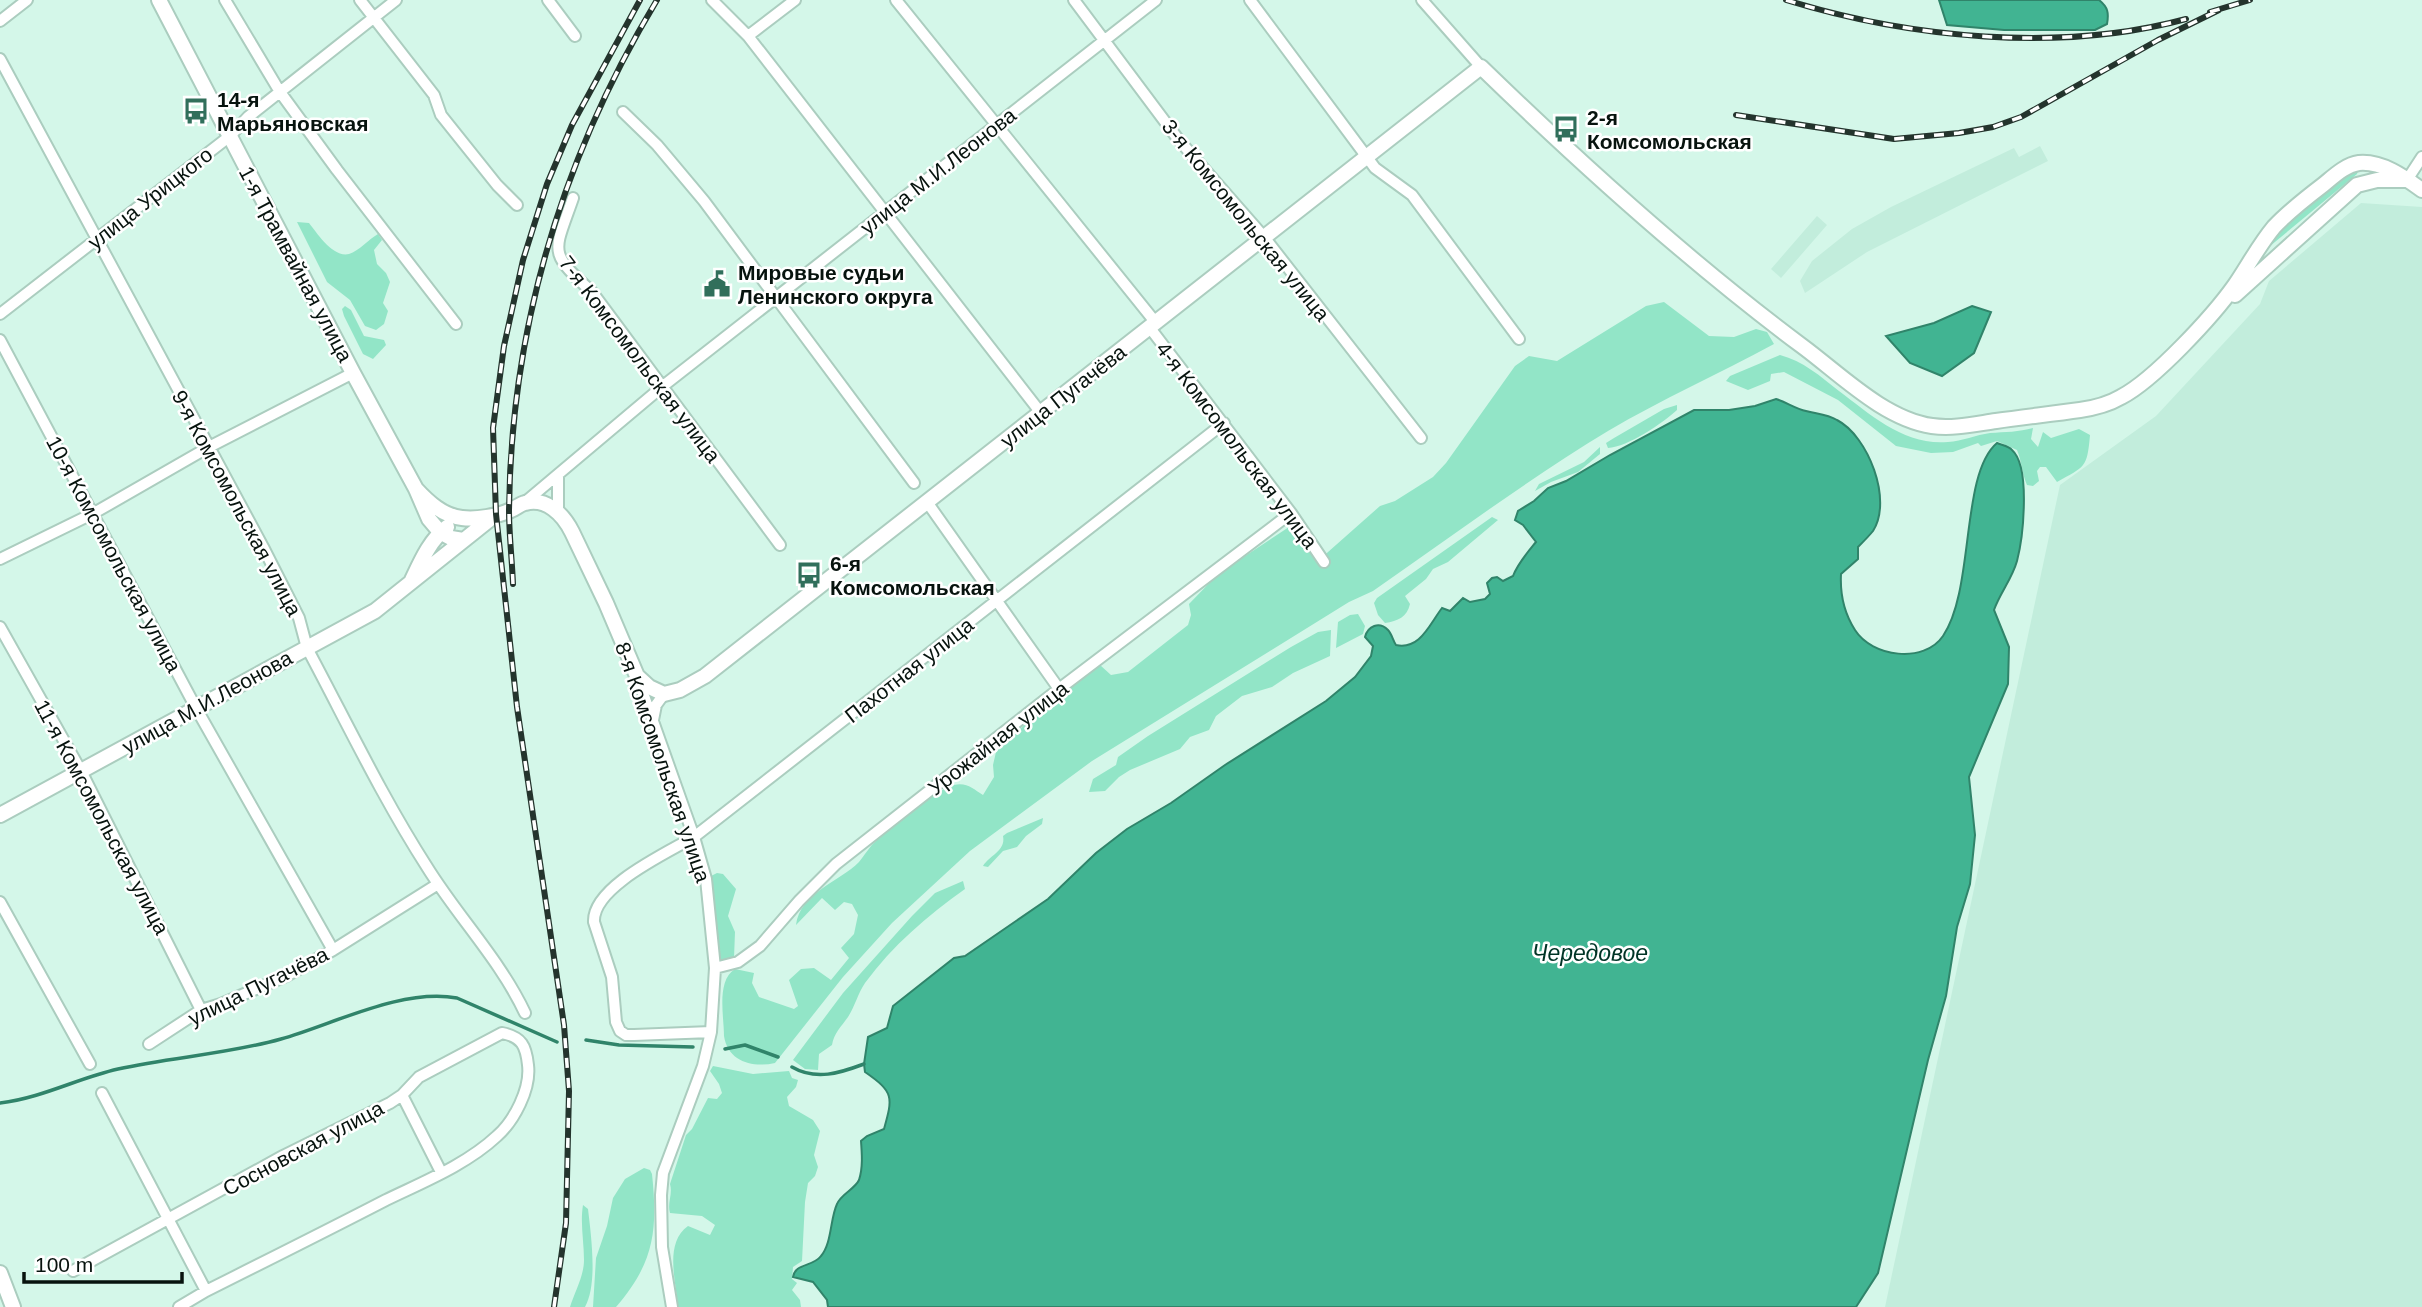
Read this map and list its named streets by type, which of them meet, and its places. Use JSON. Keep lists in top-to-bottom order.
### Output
{
  "streets": {
    "main road": [
      "улица М.И.Леонова",
      "1-я Трамвайная улица",
      "улица Пугачёва",
      "8-я Комсомольская улица"
    ],
    "street": [
      "улица Урицкого",
      "3-я Комсомольская улица",
      "7-я Комсомольская улица",
      "4-я Комсомольская улица",
      "9-я Комсомольская улица",
      "10-я Комсомольская улица",
      "Пахотная улица",
      "Урожайная улица",
      "11-я Комсомольская улица",
      "Сосновская улица"
    ]
  },
  "crossings": [
    ["улица М.И.Леонова", "3-я Комсомольская улица"],
    ["улица М.И.Леонова", "7-я Комсомольская улица"],
    ["улица М.И.Леонова", "4-я Комсомольская улица"],
    ["улица М.И.Леонова", "9-я Комсомольская улица"],
    ["улица М.И.Леонова", "10-я Комсомольская улица"],
    ["улица М.И.Леонова", "11-я Комсомольская улица"],
    ["улица Урицкого", "1-я Трамвайная улица"],
    ["улица Урицкого", "9-я Комсомольская улица"],
    ["3-я Комсомольская улица", "улица Пугачёва"],
    ["улица Пугачёва", "4-я Комсомольская улица"],
    ["улица Пугачёва", "9-я Комсомольская улица"],
    ["улица Пугачёва", "10-я Комсомольская улица"],
    ["улица Пугачёва", "11-я Комсомольская улица"],
    ["4-я Комсомольская улица", "Пахотная улица"],
    ["4-я Комсомольская улица", "Урожайная улица"],
    ["Пахотная улица", "8-я Комсомольская улица"],
    ["Урожайная улица", "8-я Комсомольская улица"]
  ],
  "water": ["Чередовое"],
  "places": {
    "bus stop": ["14-я Марьяновская", "2-я Комсомольская", "6-я Комсомольская"],
    "public building": ["Мировые судьи Ленинского округа"]
  },
  "scale_bar": "100 m"
}
